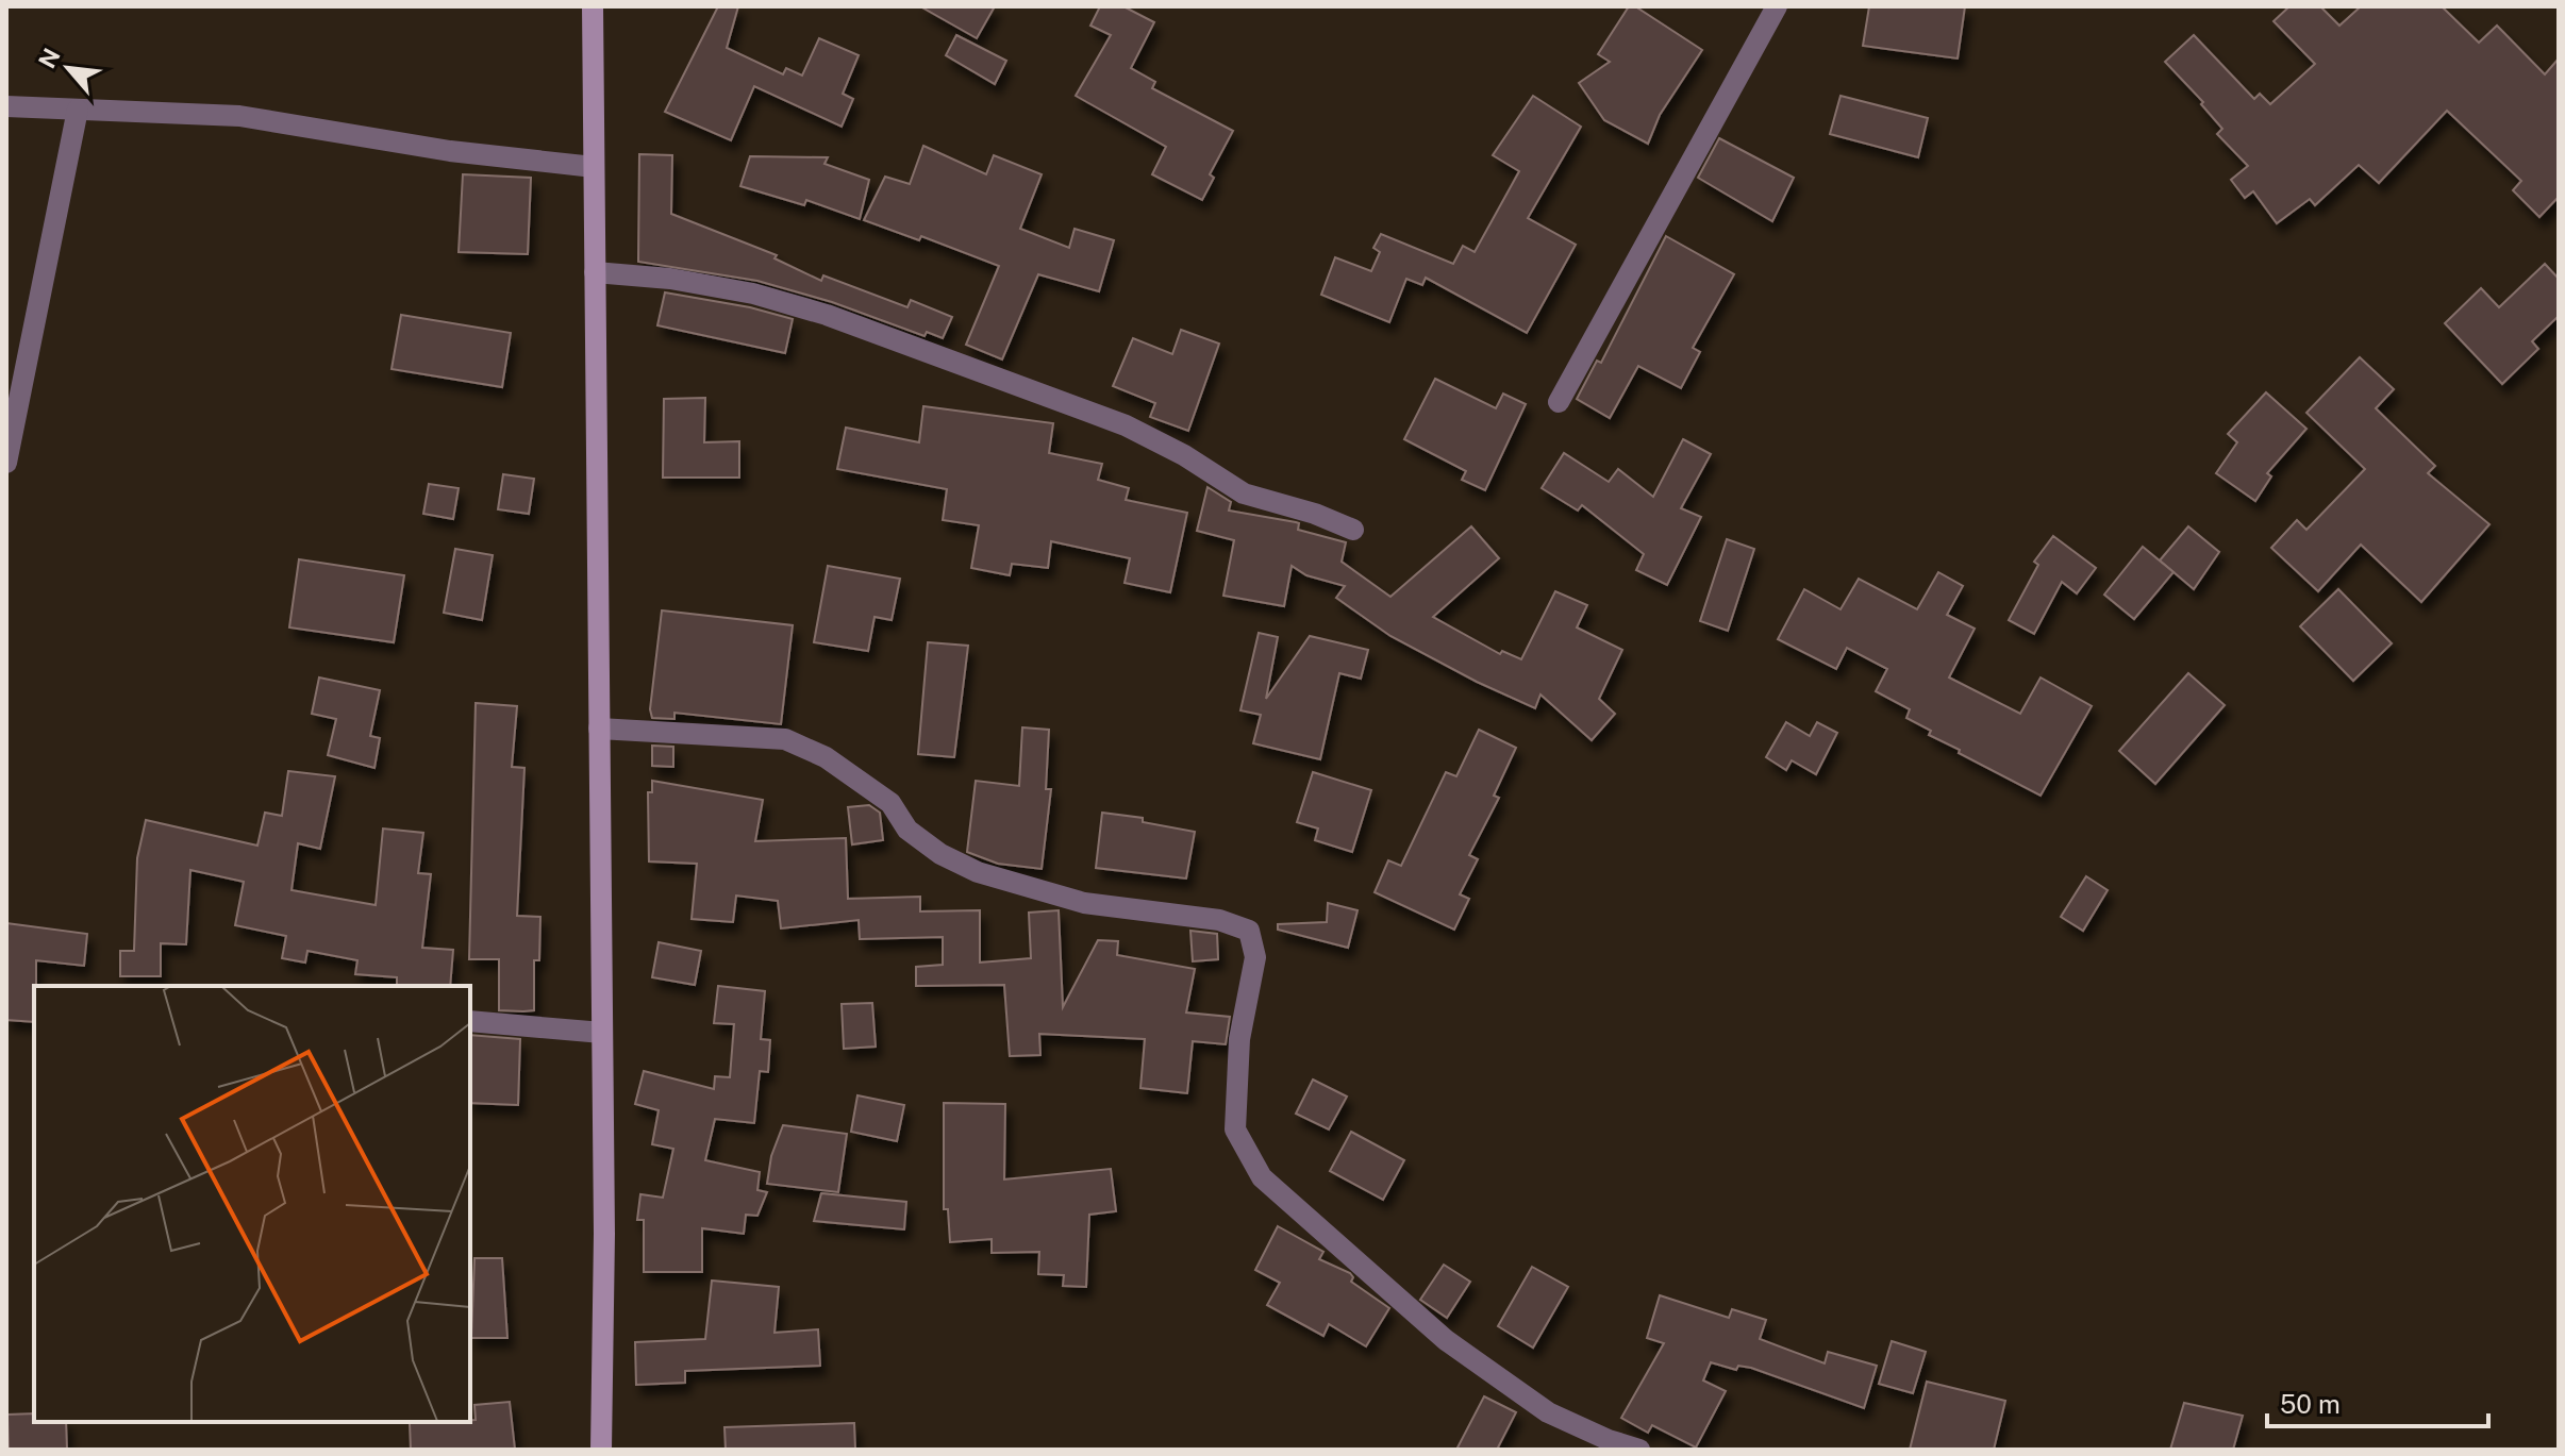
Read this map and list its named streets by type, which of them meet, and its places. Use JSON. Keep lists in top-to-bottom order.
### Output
{
  "scale_bar": "50 m",
  "north": "top left"
}
